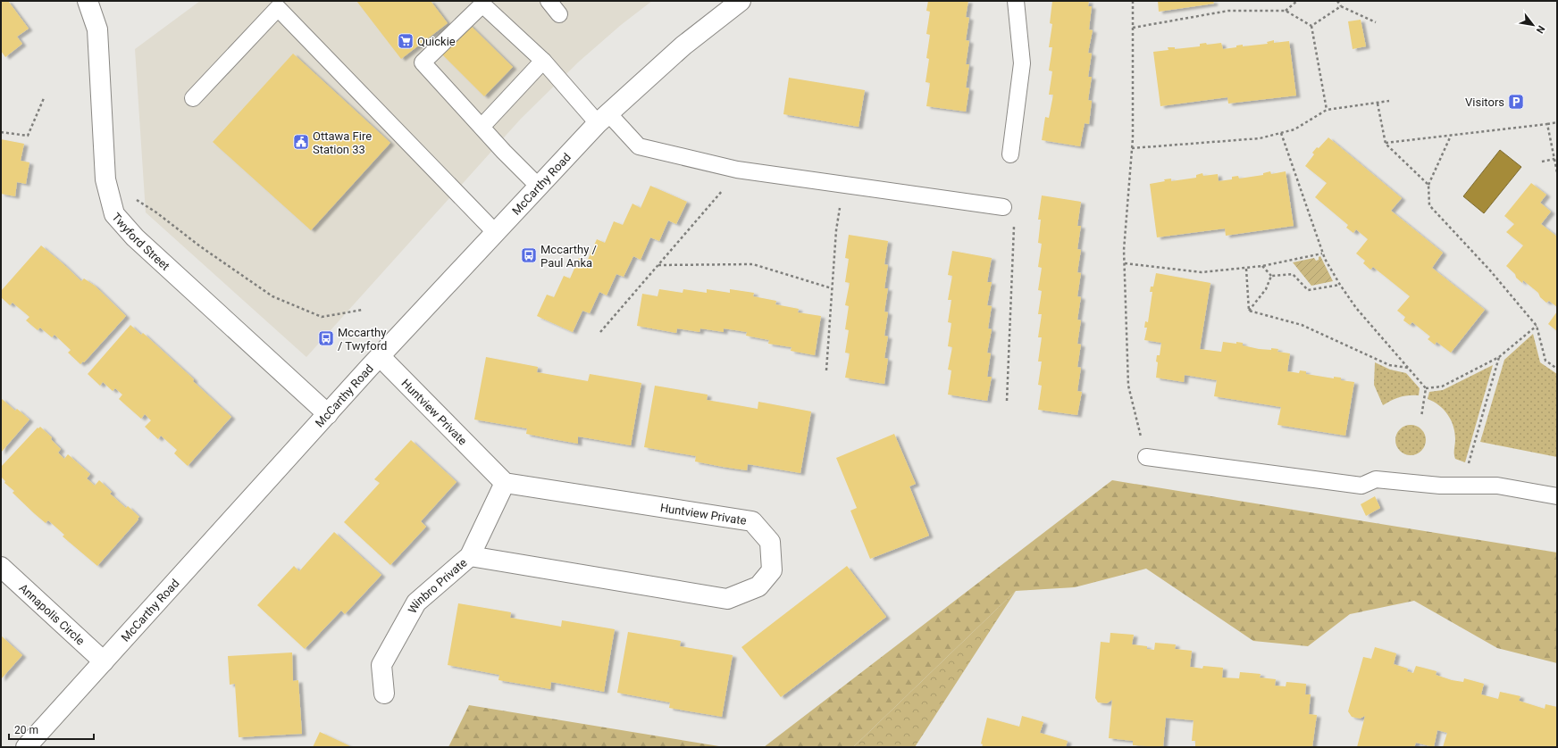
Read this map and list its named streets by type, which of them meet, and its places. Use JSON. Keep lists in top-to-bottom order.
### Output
{
  "streets": {
    "street": [
      "McCarthy Road",
      "Twyford Street",
      "Huntview Private",
      "Winbro Private",
      "Annapolis Circle"
    ]
  },
  "crossings": [
    ["McCarthy Road", "Twyford Street"],
    ["McCarthy Road", "Huntview Private"],
    ["McCarthy Road", "Annapolis Circle"],
    ["Huntview Private", "Winbro Private"]
  ],
  "places": {
    "supermarket": ["Quickie"],
    "parking": ["Visitors"],
    "public building": ["Ottawa Fire Station 33"],
    "bus stop": ["Mccarthy / Paul Anka", "Mccarthy / Twyford"]
  },
  "scale_bar": "20 m",
  "north": "bottom right"
}
